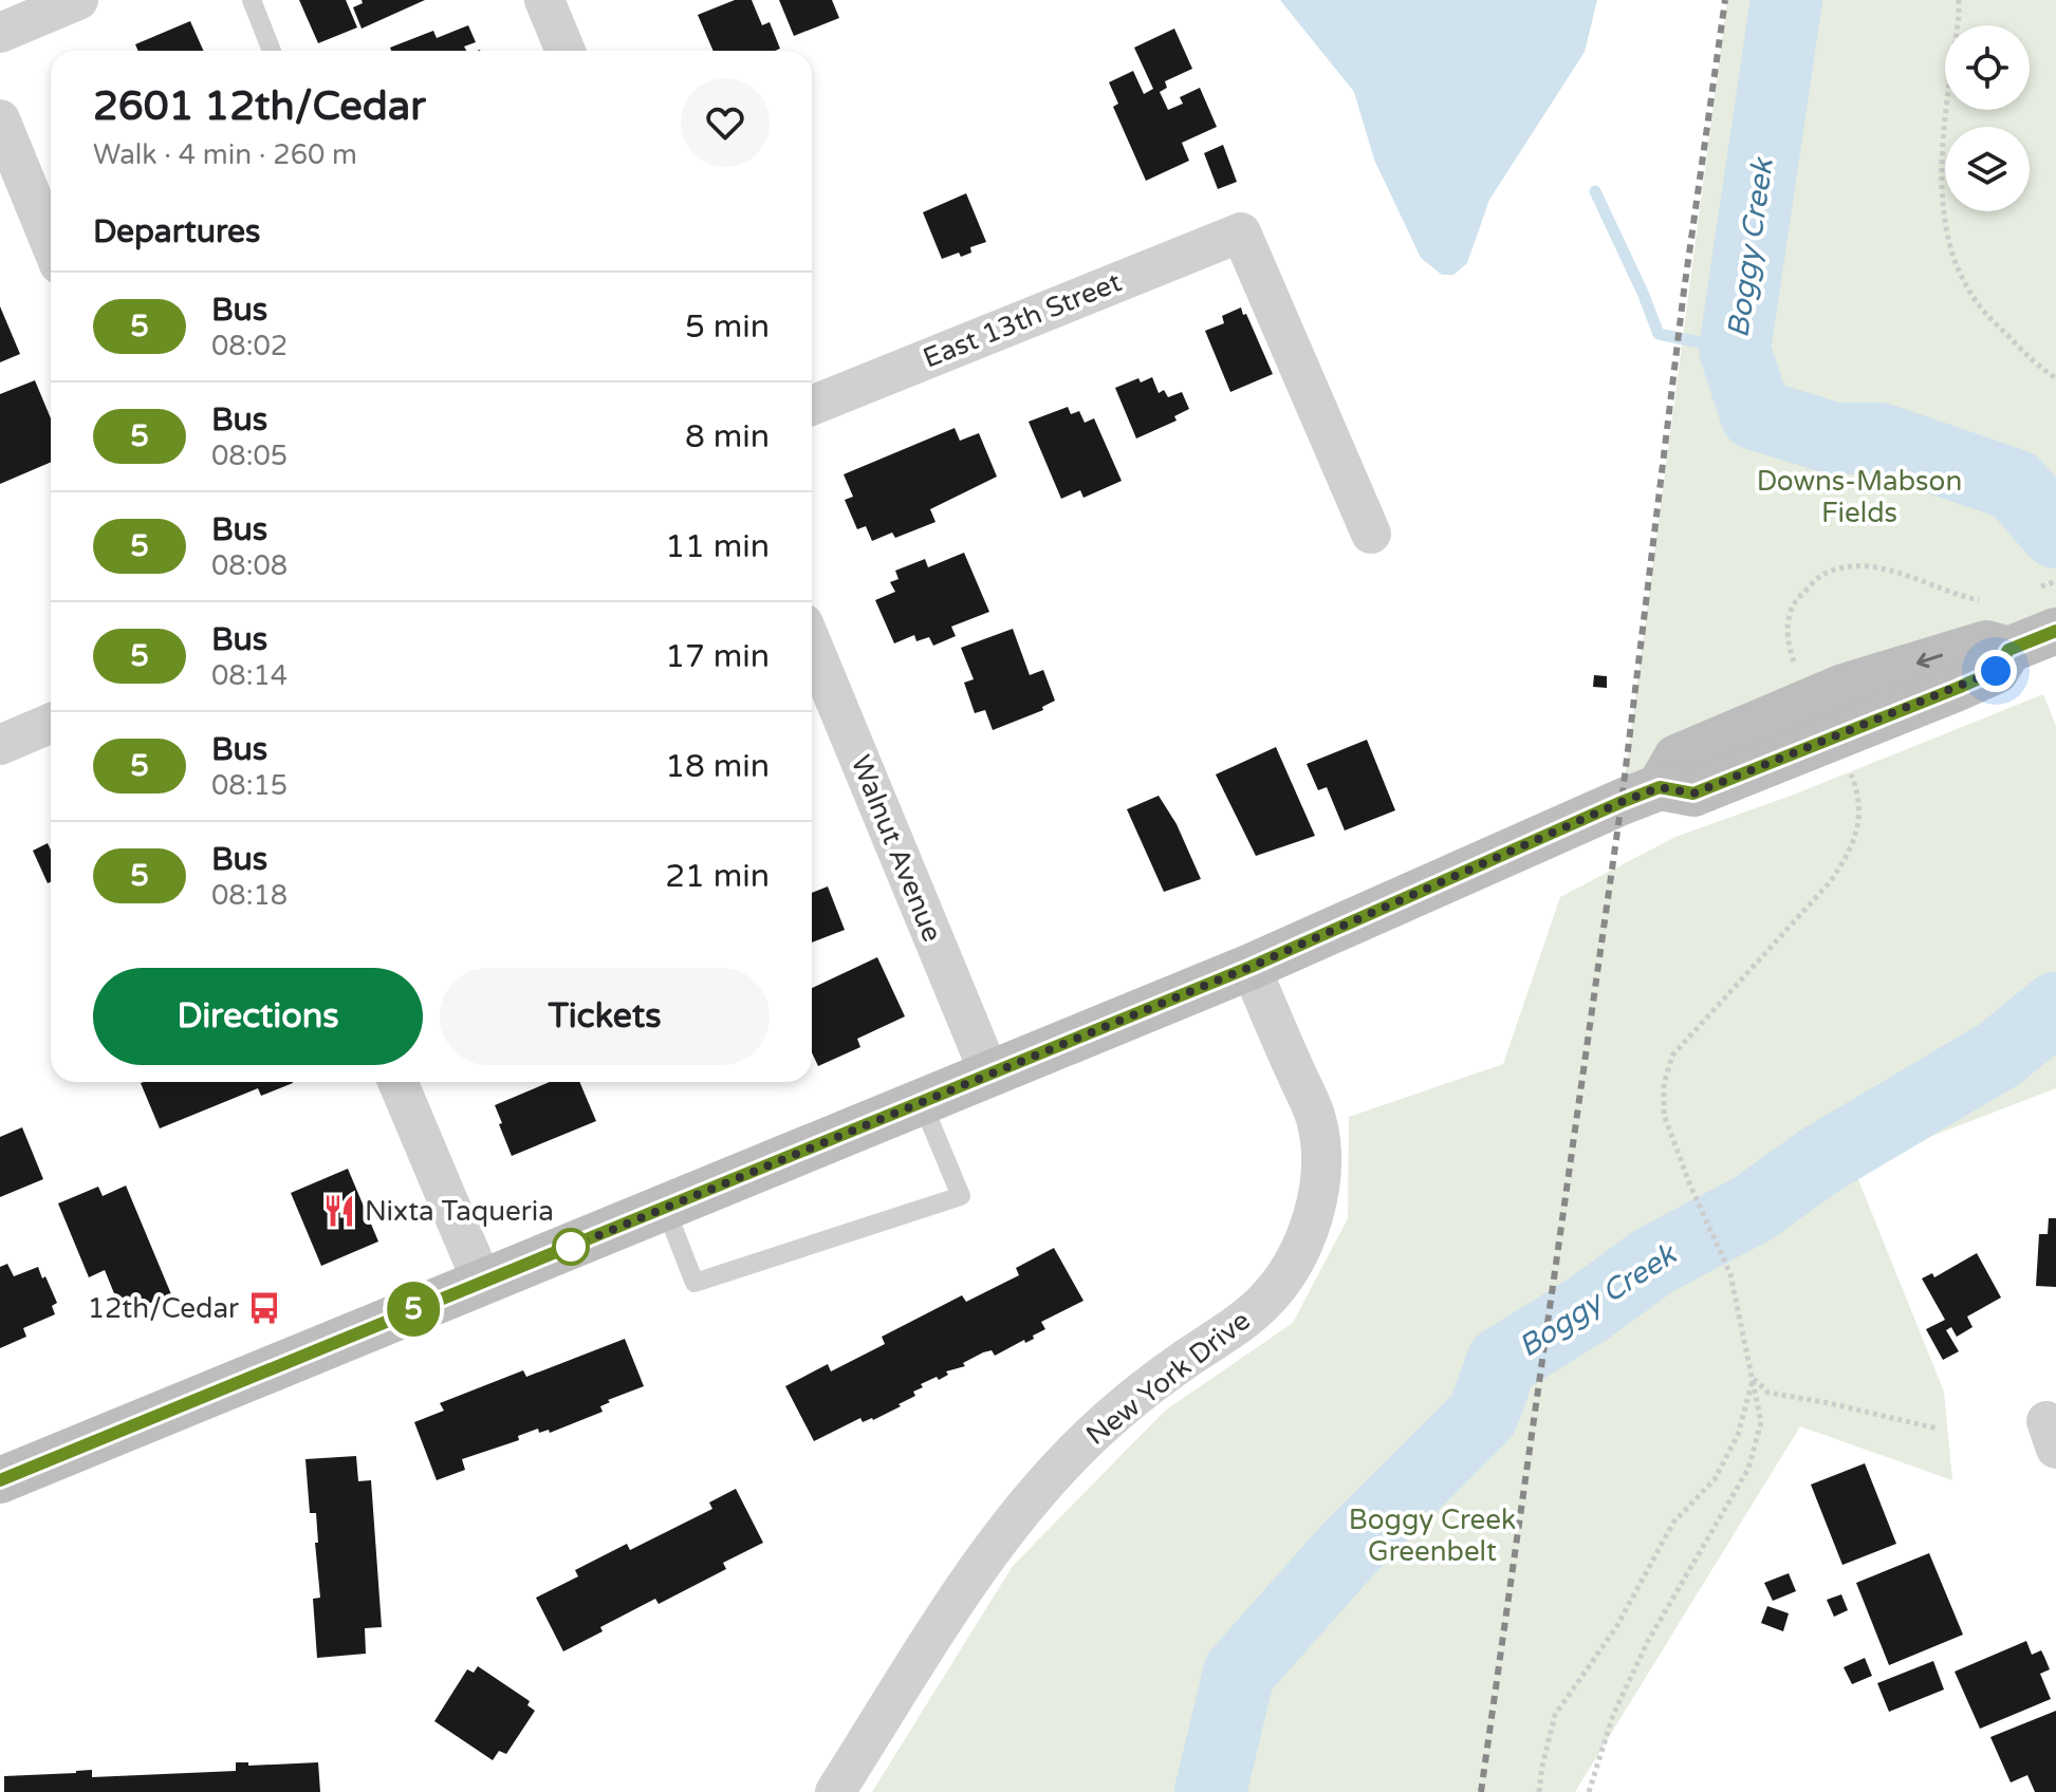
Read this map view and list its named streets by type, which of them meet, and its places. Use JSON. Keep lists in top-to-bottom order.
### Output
{
  "streets": {
    "street": ["East 13th Street", "Walnut Avenue", "New York Drive"]
  },
  "water": ["Boggy Creek"],
  "parks": ["Downs-Mabson Fields", "Boggy Creek Greenbelt"],
  "places": {
    "restaurant": ["Nixta Taqueria"],
    "bus stop": ["12th/Cedar"]
  },
  "lines": ["bus line 5"],
  "page": {
    "on_map": "5",
    "heading": [
      ["2601 12th/Cedar", "Walk · 4 min · 260 m"],
      "Departures"
    ],
    "list": [
      {
        "mark": "5",
        "name": "Bus",
        "note": "08:02",
        "value": "5 min"
      },
      {
        "mark": "5",
        "name": "Bus",
        "note": "08:05",
        "value": "8 min"
      },
      {
        "mark": "5",
        "name": "Bus",
        "note": "08:08",
        "value": "11 min"
      },
      {
        "mark": "5",
        "name": "Bus",
        "note": "08:14",
        "value": "17 min"
      },
      {
        "mark": "5",
        "name": "Bus",
        "note": "08:15",
        "value": "18 min"
      },
      {
        "mark": "5",
        "name": "Bus",
        "note": "08:18",
        "value": "21 min"
      }
    ],
    "buttons": ["Directions", "Tickets"]
  }
}
